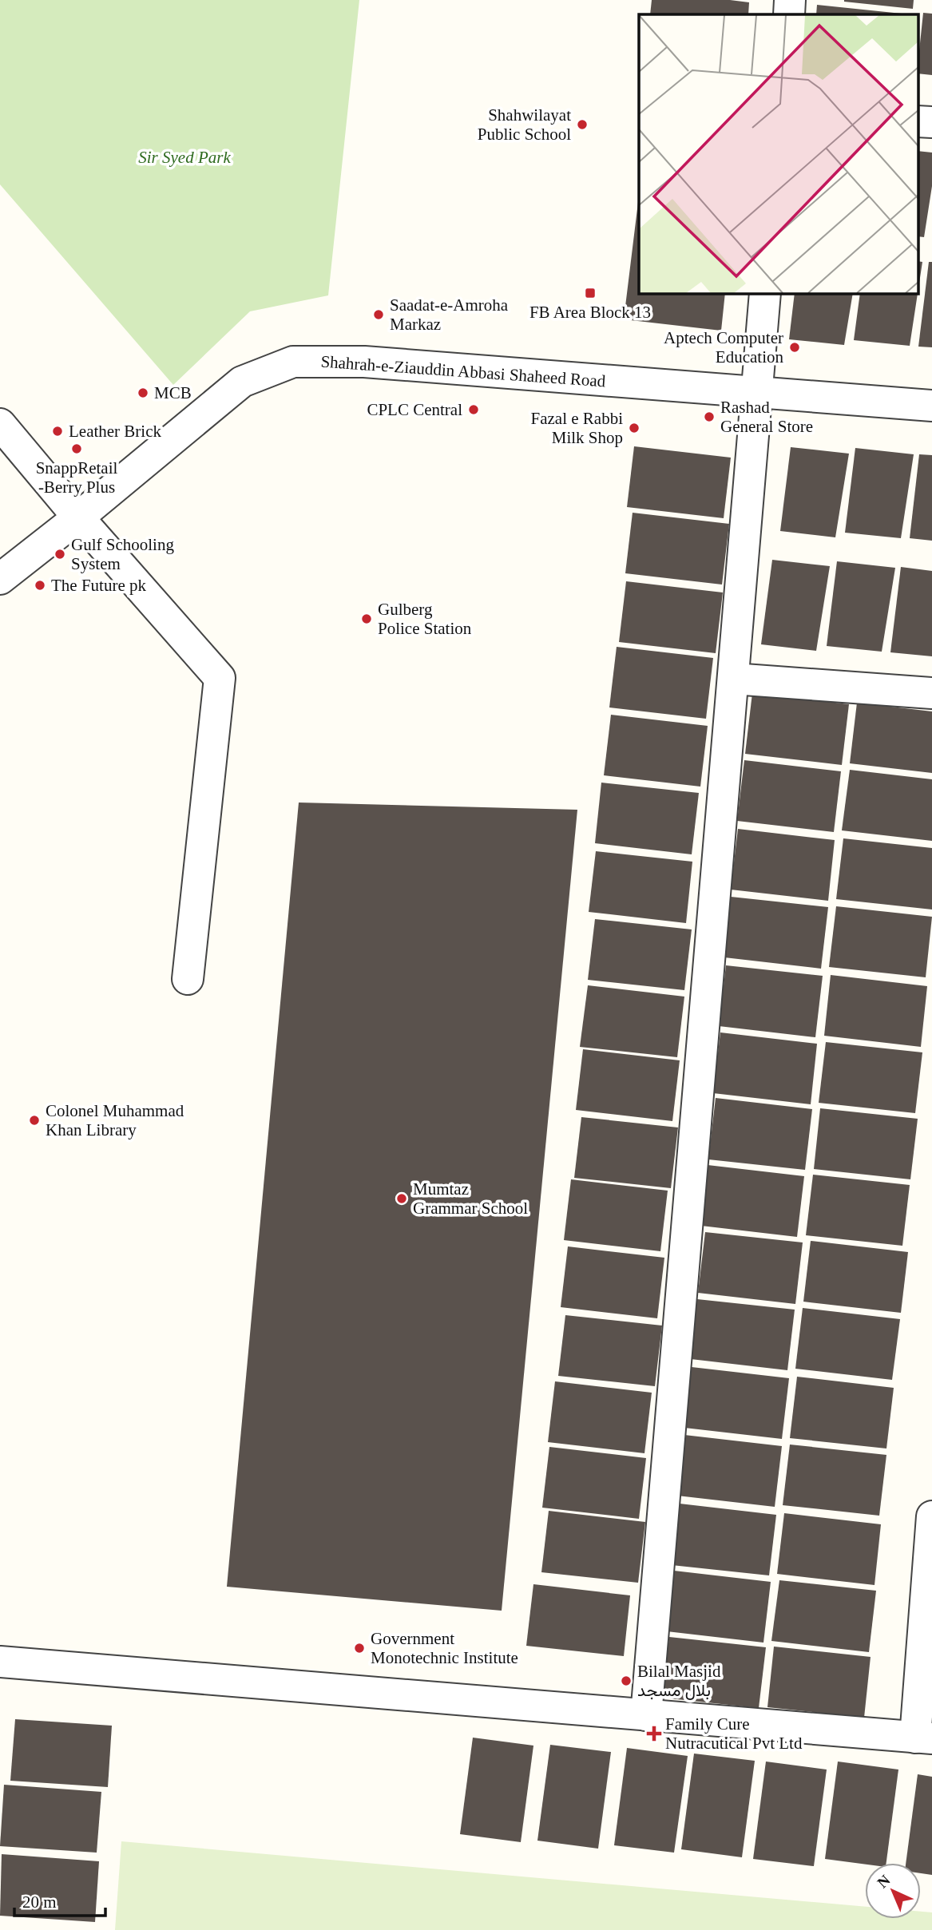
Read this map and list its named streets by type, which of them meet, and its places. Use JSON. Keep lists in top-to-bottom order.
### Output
{
  "streets": {
    "street": ["Shahrah-e-Ziauddin Abbasi Shaheed Road"]
  },
  "parks": ["Sir Syed Park"],
  "places": {
    "other": [
      "Shahwilayat Public School",
      "Saadat-e-Amroha Markaz",
      "Aptech Computer Education",
      "MCB",
      "CPLC Central",
      "Rashad General Store",
      "Fazal e Rabbi Milk Shop",
      "Leather Brick",
      "SnappRetail -Berry Plus",
      "Gulf Schooling System",
      "The Future pk",
      "Gulberg Police Station",
      "Colonel Muhammad Khan Library",
      "Mumtaz Grammar School",
      "Government Monotechnic Institute",
      "Bilal Masjid بلال مسجد"
    ],
    "transit": ["FB Area Block 13"],
    "health": ["Family Cure Nutracutical Pvt Ltd"]
  },
  "scale_bar": "20 m",
  "north": "top left"
}
